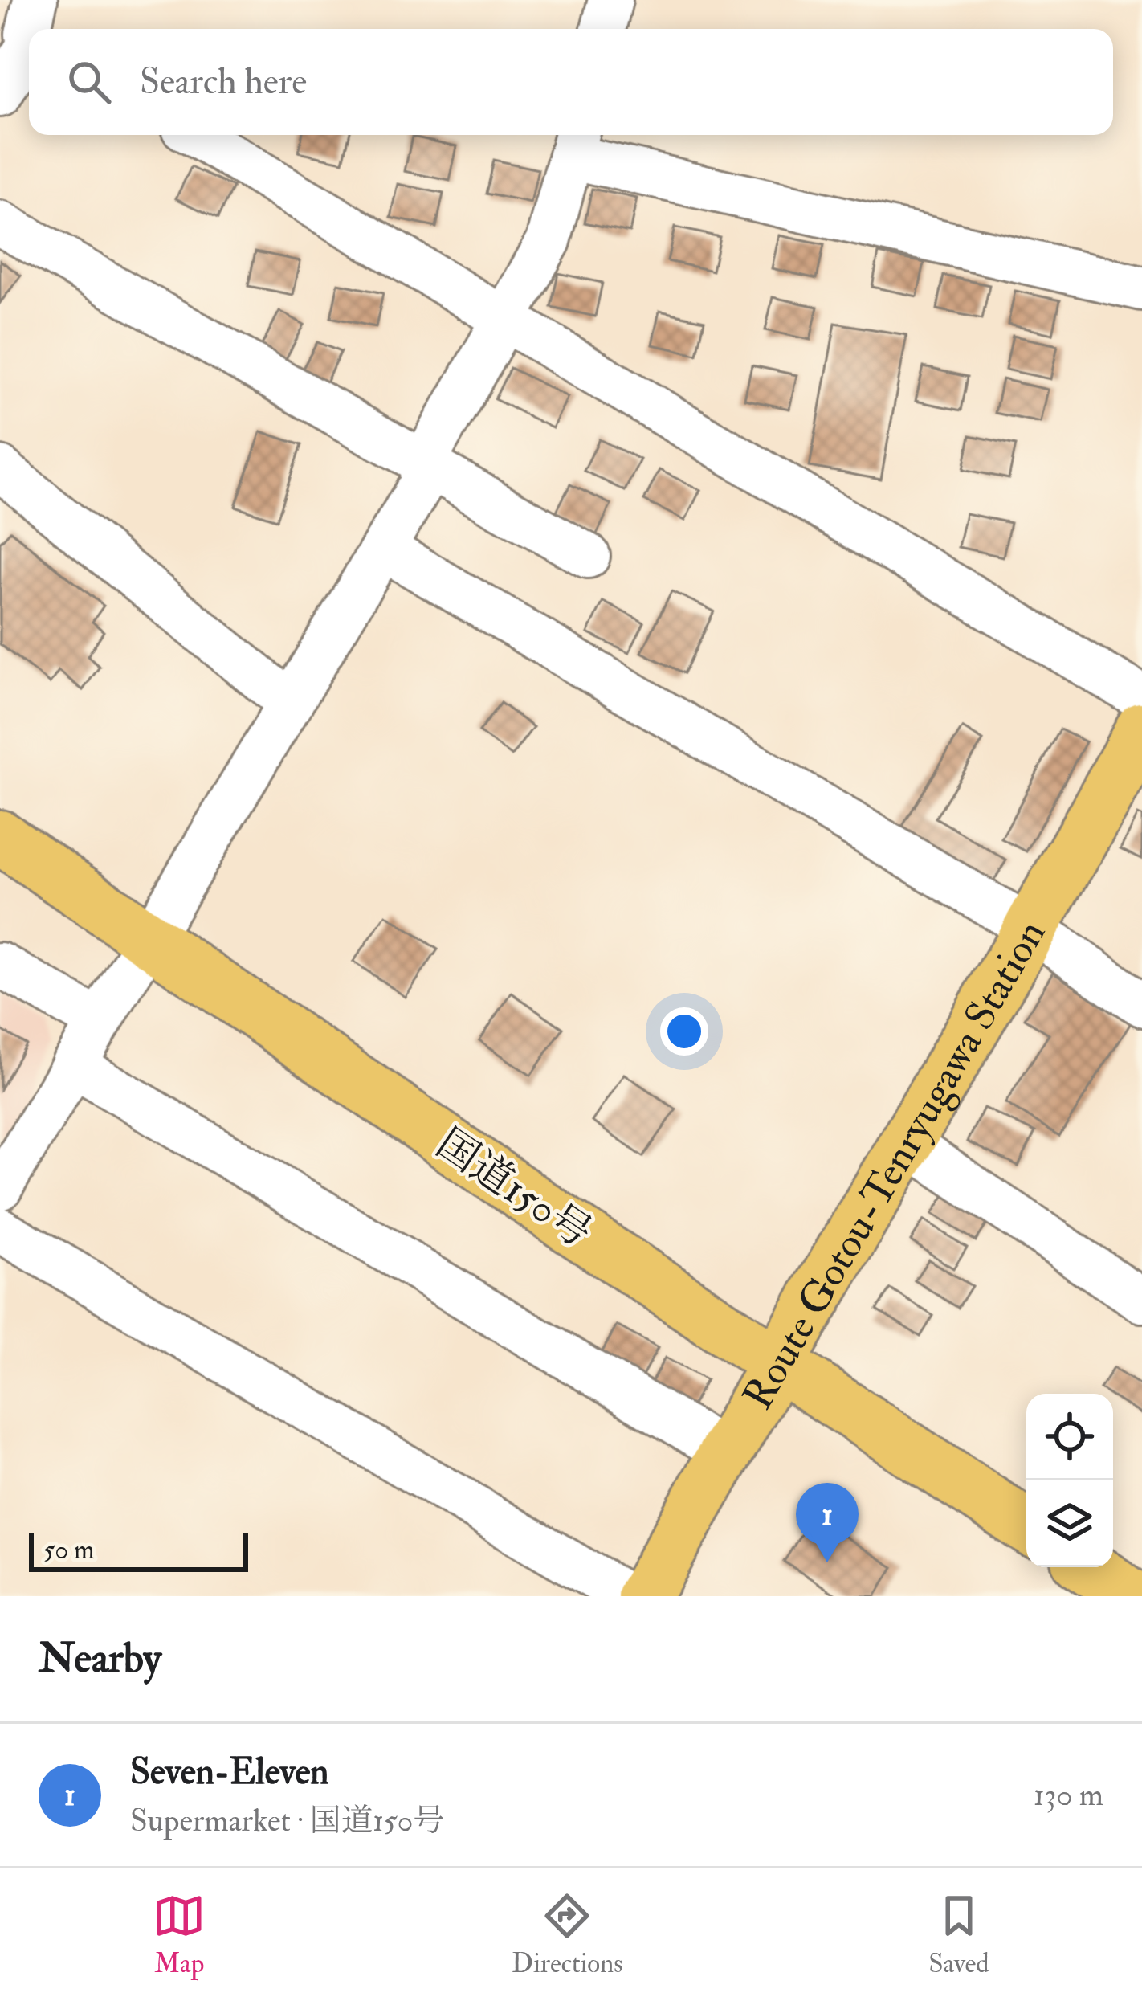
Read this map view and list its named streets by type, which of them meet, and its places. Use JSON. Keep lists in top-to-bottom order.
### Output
{
  "streets": {
    "main road": ["Route Gotou-Tenryugawa Station", "国道150号"]
  },
  "crossings": [
    ["Route Gotou-Tenryugawa Station", "国道150号"]
  ],
  "scale_bar": "50 m",
  "page": {
    "search": "Search here",
    "pins": "1",
    "scale": "50 m",
    "heading": "Nearby",
    "list": [
      {
        "mark": "1",
        "name": "Seven-Eleven",
        "note": "Supermarket · 国道150号",
        "value": "130 m"
      }
    ],
    "nav": ["Map", "Directions", "Saved"]
  }
}
